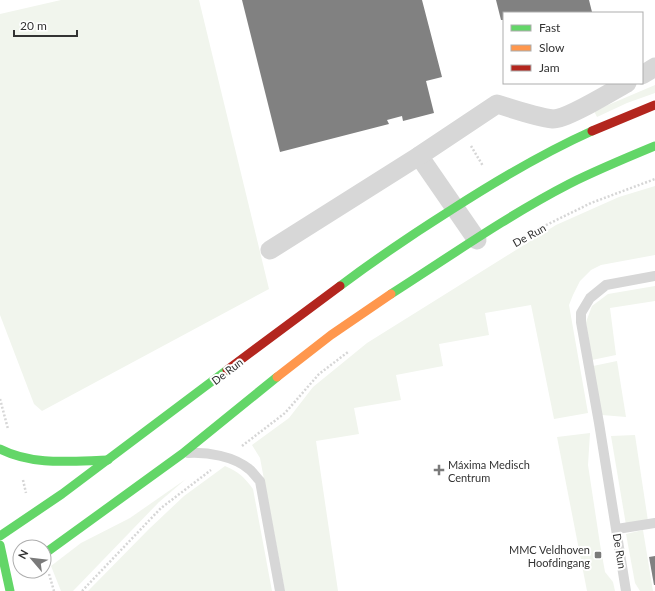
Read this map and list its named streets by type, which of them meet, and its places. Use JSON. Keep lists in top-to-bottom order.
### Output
{
  "streets": {
    "main road": ["De Run"]
  },
  "places": {
    "health": ["Máxima Medisch Centrum"],
    "transit": ["MMC Veldhoven Hoofdingang"]
  },
  "legend": ["Fast", "Slow", "Jam"],
  "scale_bar": "20 m",
  "north": "top left"
}
